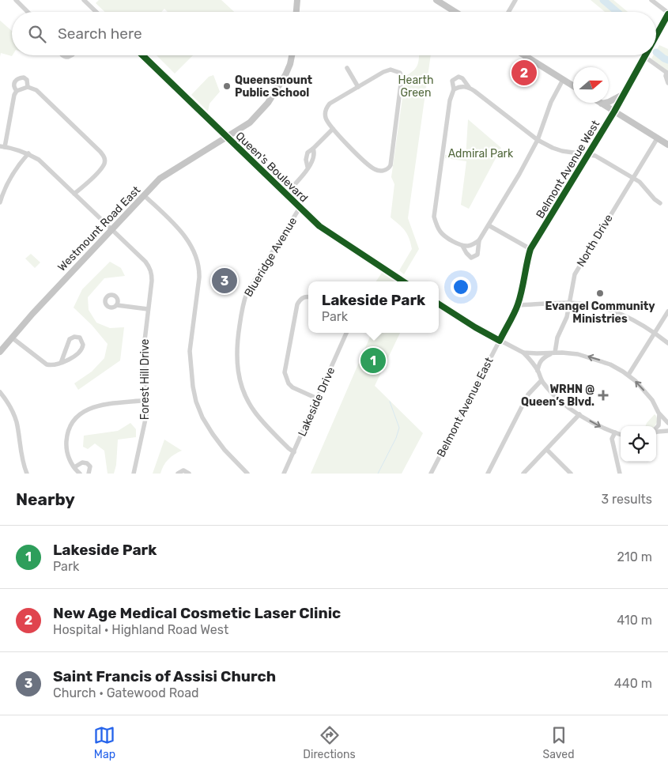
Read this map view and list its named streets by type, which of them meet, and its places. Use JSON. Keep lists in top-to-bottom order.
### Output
{
  "streets": {
    "main road": ["Westmount Road East"],
    "street": [
      "Queen's Boulevard",
      "Belmont Avenue West",
      "North Drive",
      "Blueridge Avenue",
      "Forest Hill Drive",
      "Lakeside Drive",
      "Belmont Avenue East"
    ]
  },
  "crossings": [
    ["Queen's Boulevard", "Westmount Road East"],
    ["Queen's Boulevard", "Blueridge Avenue"],
    ["Belmont Avenue West", "Belmont Avenue East"],
    ["Westmount Road East", "Forest Hill Drive"],
    ["Blueridge Avenue", "Lakeside Drive"]
  ],
  "parks": ["Hearth Green", "Admiral Park"],
  "places": {
    "other": ["Queensmount Public School", "Evangel Community Ministries"],
    "health": ["WRHN @ Queen’s Blvd."]
  },
  "north": "right",
  "page": {
    "search": "Search here",
    "pins": ["2", "3", "1"],
    "popup": ["Lakeside Park", "Park"],
    "heading": ["Nearby", "3 results"],
    "list": [
      {
        "mark": "1",
        "name": "Lakeside Park",
        "note": "Park",
        "value": "210 m"
      },
      {
        "mark": "2",
        "name": "New Age Medical Cosmetic Laser Clinic",
        "note": "Hospital · Highland Road West",
        "value": "410 m"
      },
      {
        "mark": "3",
        "name": "Saint Francis of Assisi Church",
        "note": "Church · Gatewood Road",
        "value": "440 m"
      }
    ],
    "nav": ["Map", "Directions", "Saved"]
  }
}
